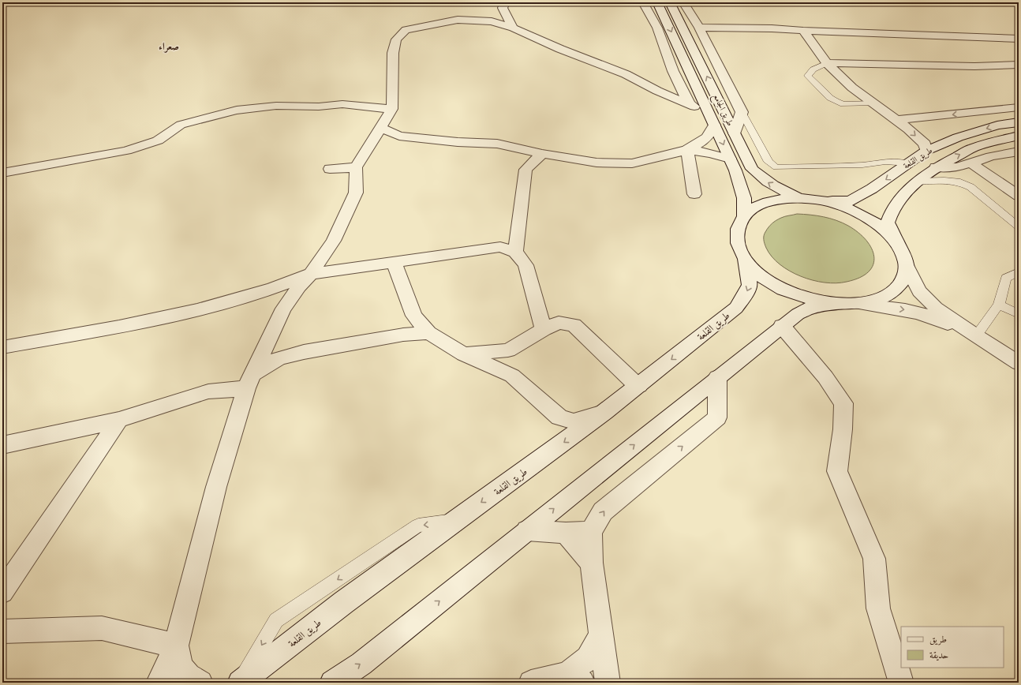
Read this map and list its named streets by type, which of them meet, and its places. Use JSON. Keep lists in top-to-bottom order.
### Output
{
  "streets": {
    "street": ["طريق الجامع", "طريق القلعة"]
  },
  "districts": ["صعراء"],
  "legend": ["طريق", "حديقة"]
}
